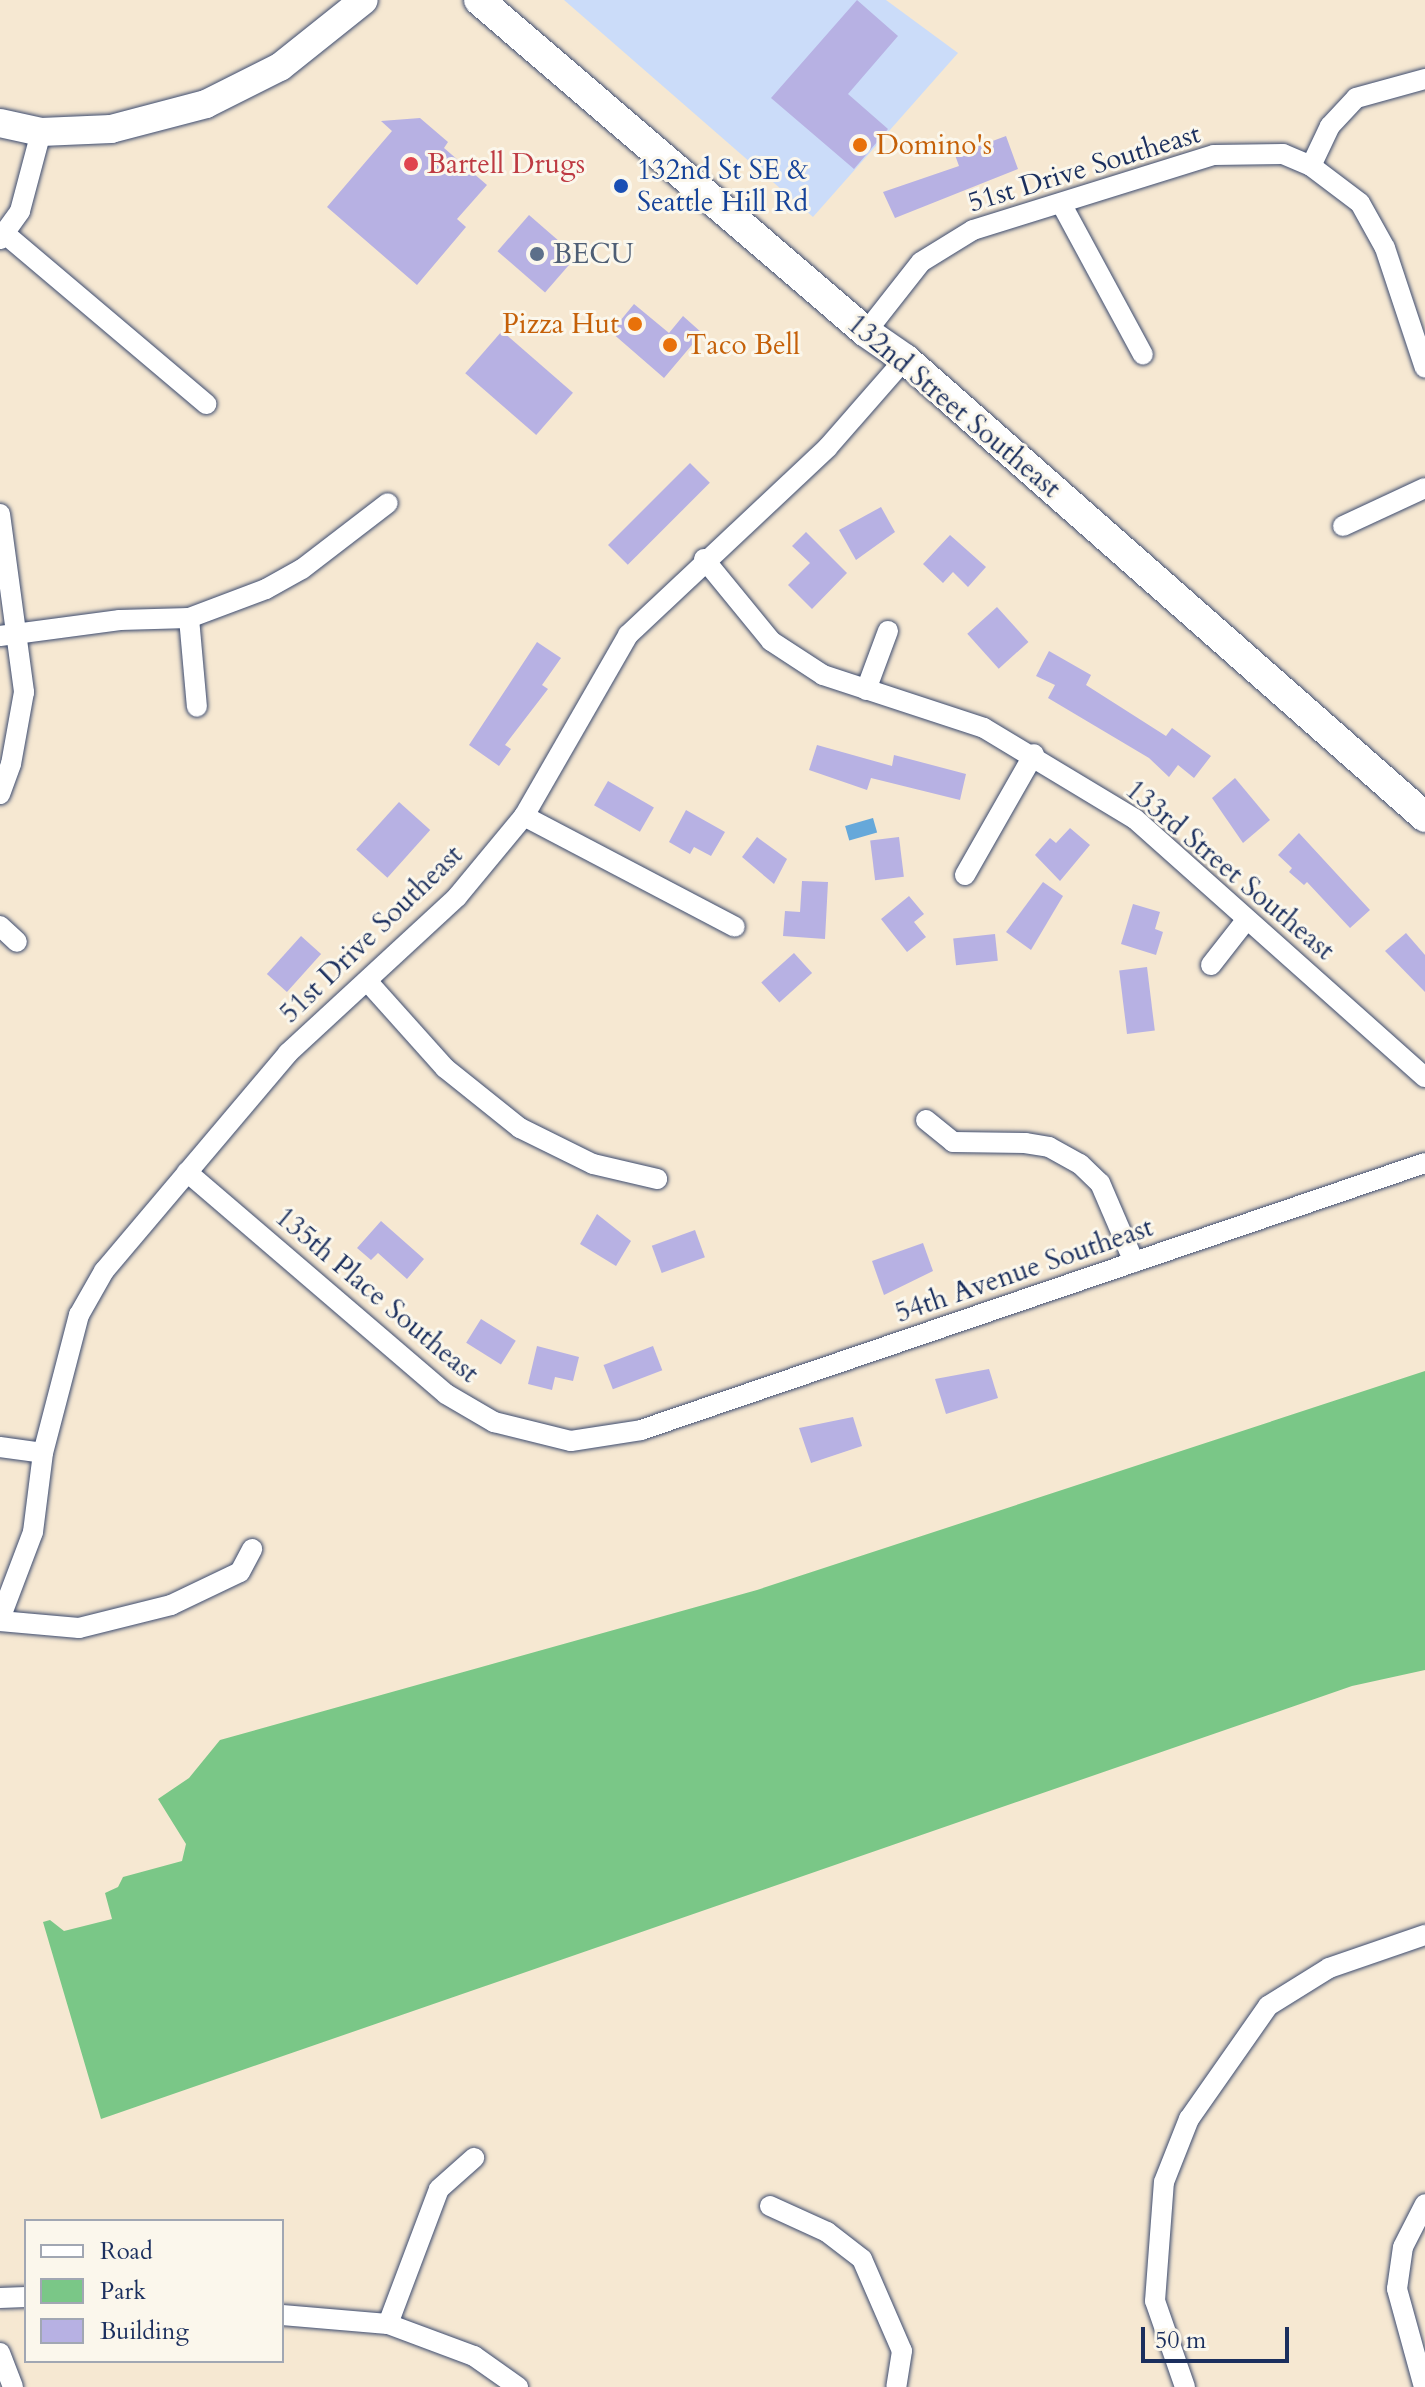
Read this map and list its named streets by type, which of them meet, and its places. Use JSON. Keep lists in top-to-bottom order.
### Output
{
  "streets": {
    "main road": ["132nd Street Southeast"],
    "street": [
      "51st Drive Southeast",
      "133rd Street Southeast",
      "54th Avenue Southeast",
      "135th Place Southeast"
    ]
  },
  "crossings": [
    ["51st Drive Southeast", "132nd Street Southeast"],
    ["51st Drive Southeast", "133rd Street Southeast"],
    ["51st Drive Southeast", "135th Place Southeast"],
    ["54th Avenue Southeast", "135th Place Southeast"]
  ],
  "places": [
    "Domino's",
    "Bartell Drugs",
    "132nd St SE & Seattle Hill Rd",
    "BECU",
    "Pizza Hut",
    "Taco Bell"
  ],
  "legend": ["Road", "Park", "Building"],
  "scale_bar": "50 m"
}
